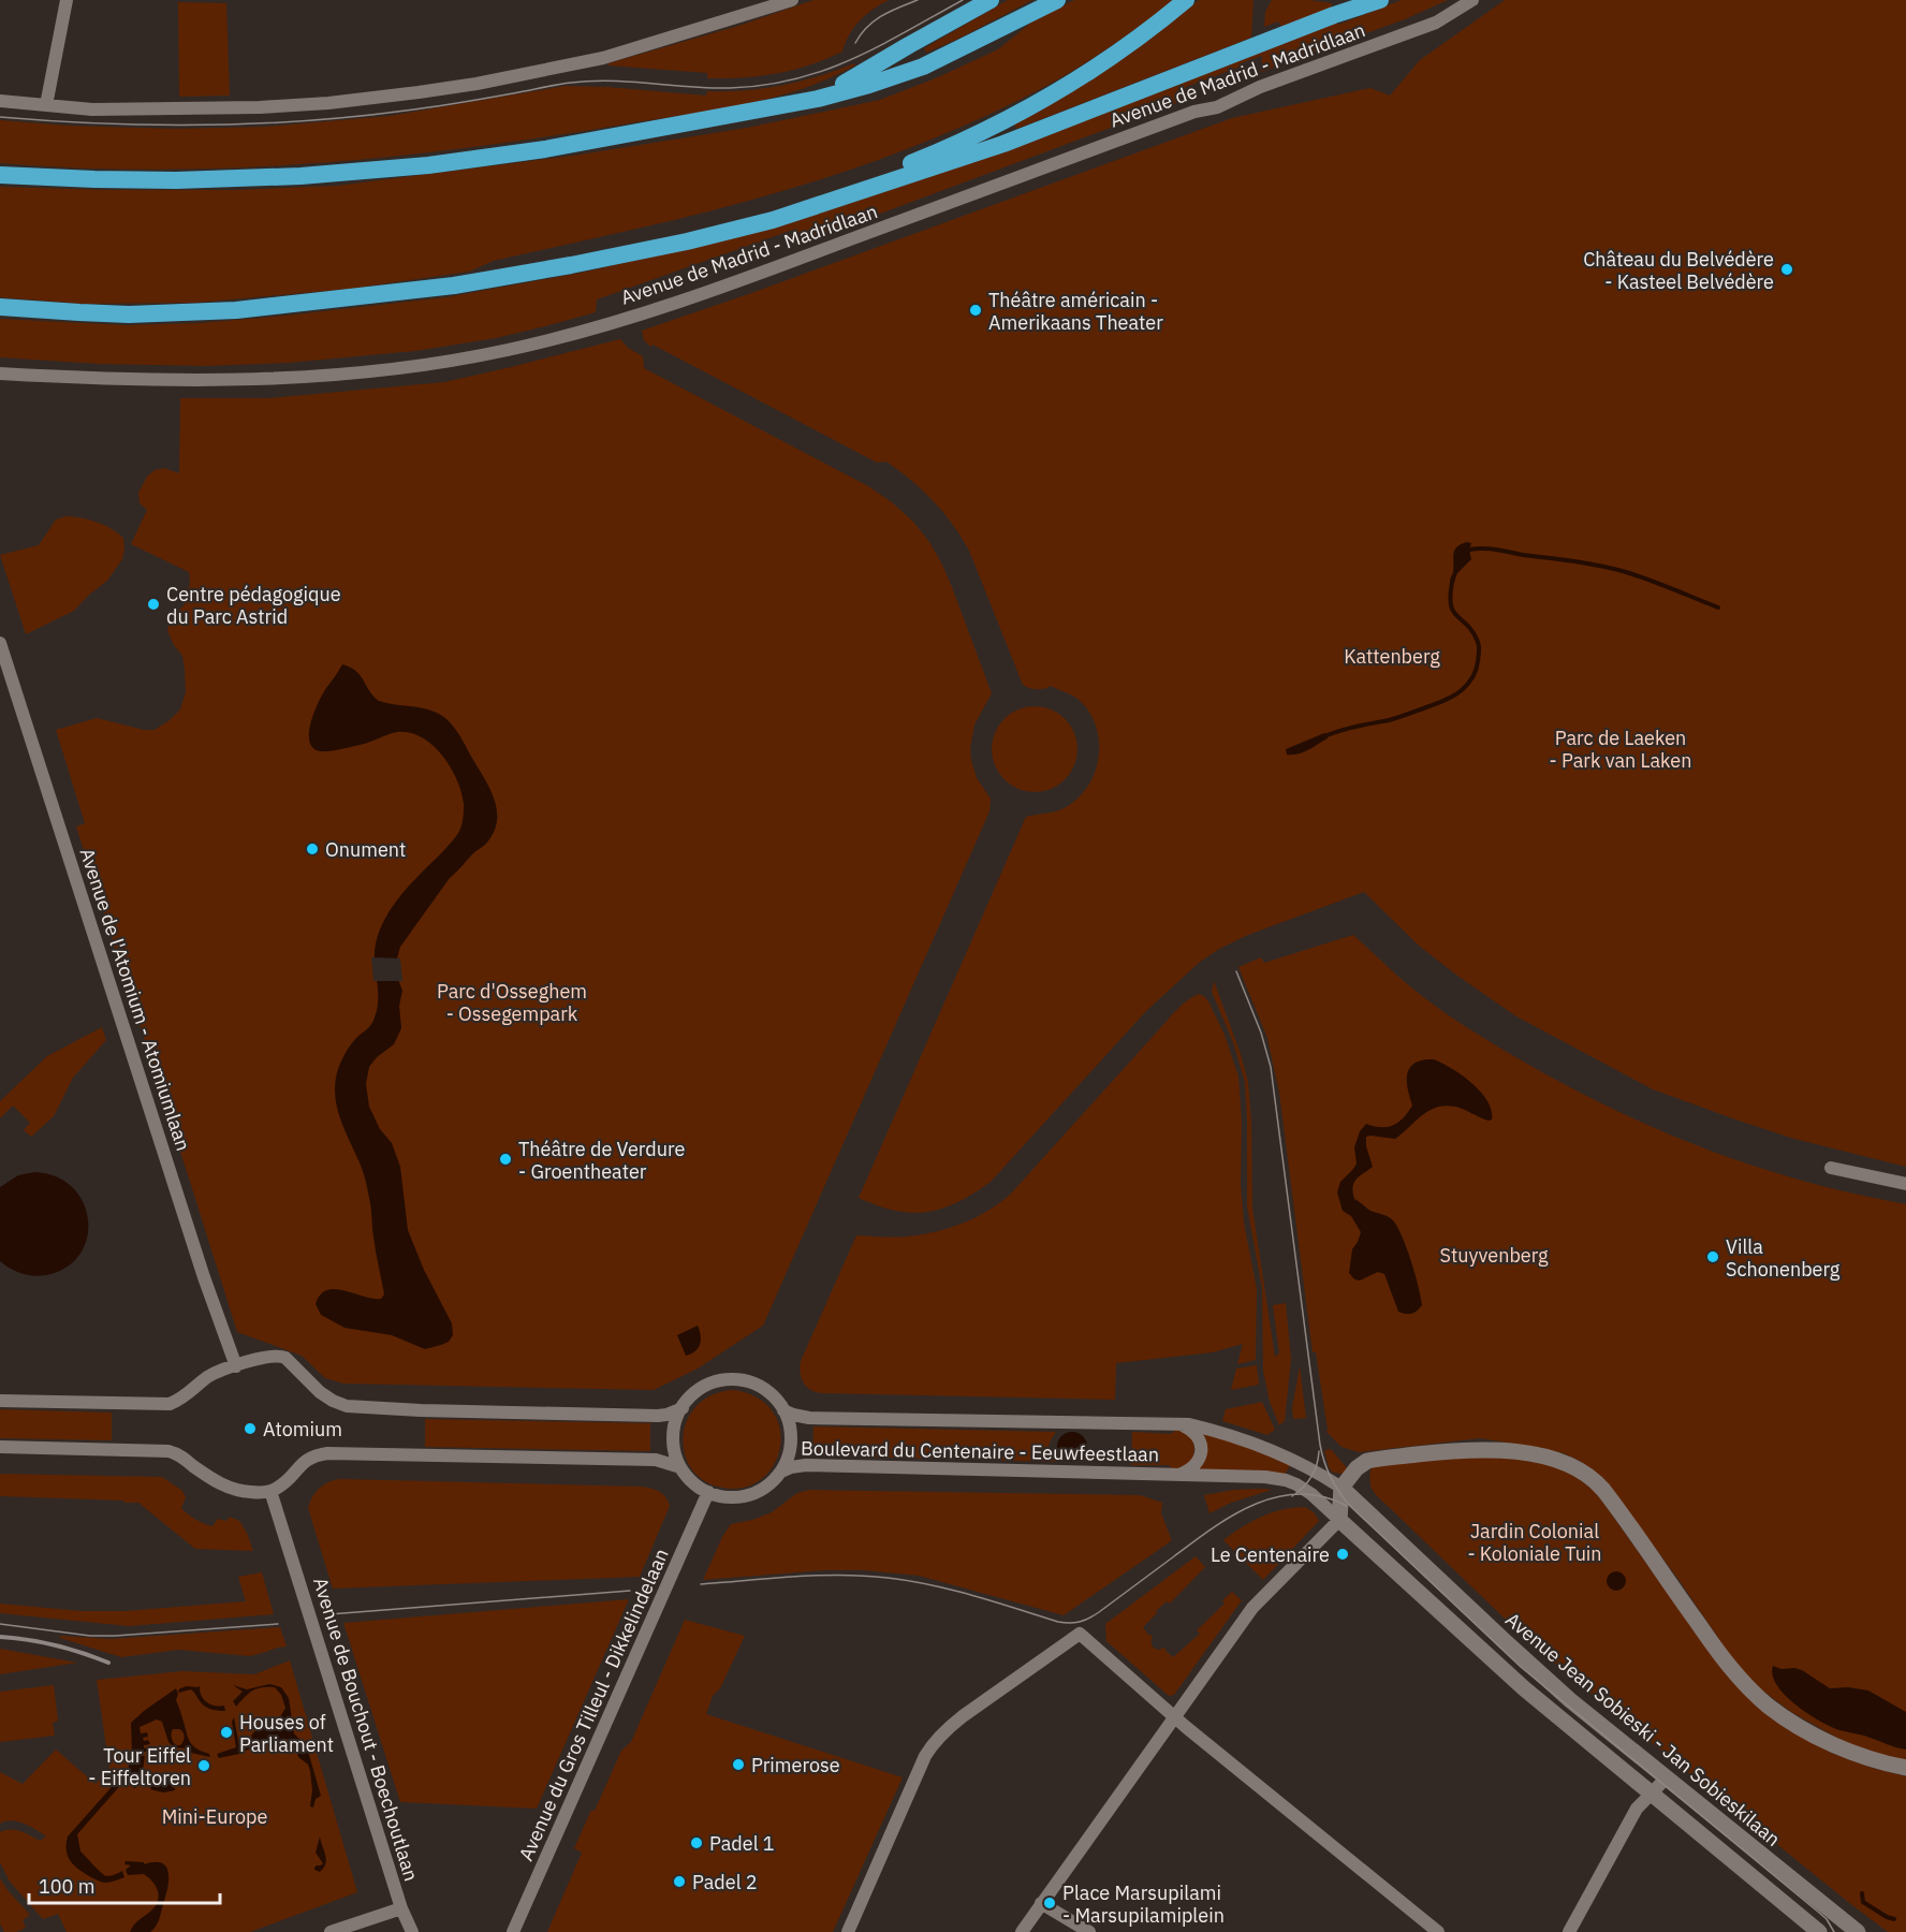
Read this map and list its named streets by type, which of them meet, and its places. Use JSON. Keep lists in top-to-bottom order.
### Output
{
  "streets": {
    "street": [
      "Avenue de Madrid - Madridlaan",
      "Avenue de l'Atomium - Atomiumlaan",
      "Boulevard du Centenaire - Eeuwfeestlaan",
      "Avenue du Gros Tilleul - Dikkelindelaan",
      "Avenue de Bouchout - Boechoutlaan",
      "Avenue Jean Sobieski - Jan Sobieskilaan"
    ]
  },
  "crossings": [
    ["Boulevard du Centenaire - Eeuwfeestlaan", "Avenue du Gros Tilleul - Dikkelindelaan"],
    ["Boulevard du Centenaire - Eeuwfeestlaan", "Avenue Jean Sobieski - Jan Sobieskilaan"]
  ],
  "parks": [
    "Kattenberg",
    "Parc de Laeken - Park van Laken",
    "Parc d'Osseghem - Ossegempark",
    "Stuyvenberg",
    "Jardin Colonial - Koloniale Tuin",
    "Mini-Europe"
  ],
  "places": [
    "Château du Belvédère - Kasteel Belvédère",
    "Théâtre américain - Amerikaans Theater",
    "Centre pédagogique du Parc Astrid",
    "Onument",
    "Théâtre de Verdure - Groentheater",
    "Villa Schonenberg",
    "Atomium",
    "Le Centenaire",
    "Houses of Parliament",
    "Primerose",
    "Tour Eiffel - Eiffeltoren",
    "Padel 1",
    "Padel 2",
    "Place Marsupilami - Marsupilamiplein"
  ],
  "scale_bar": "100 m"
}
